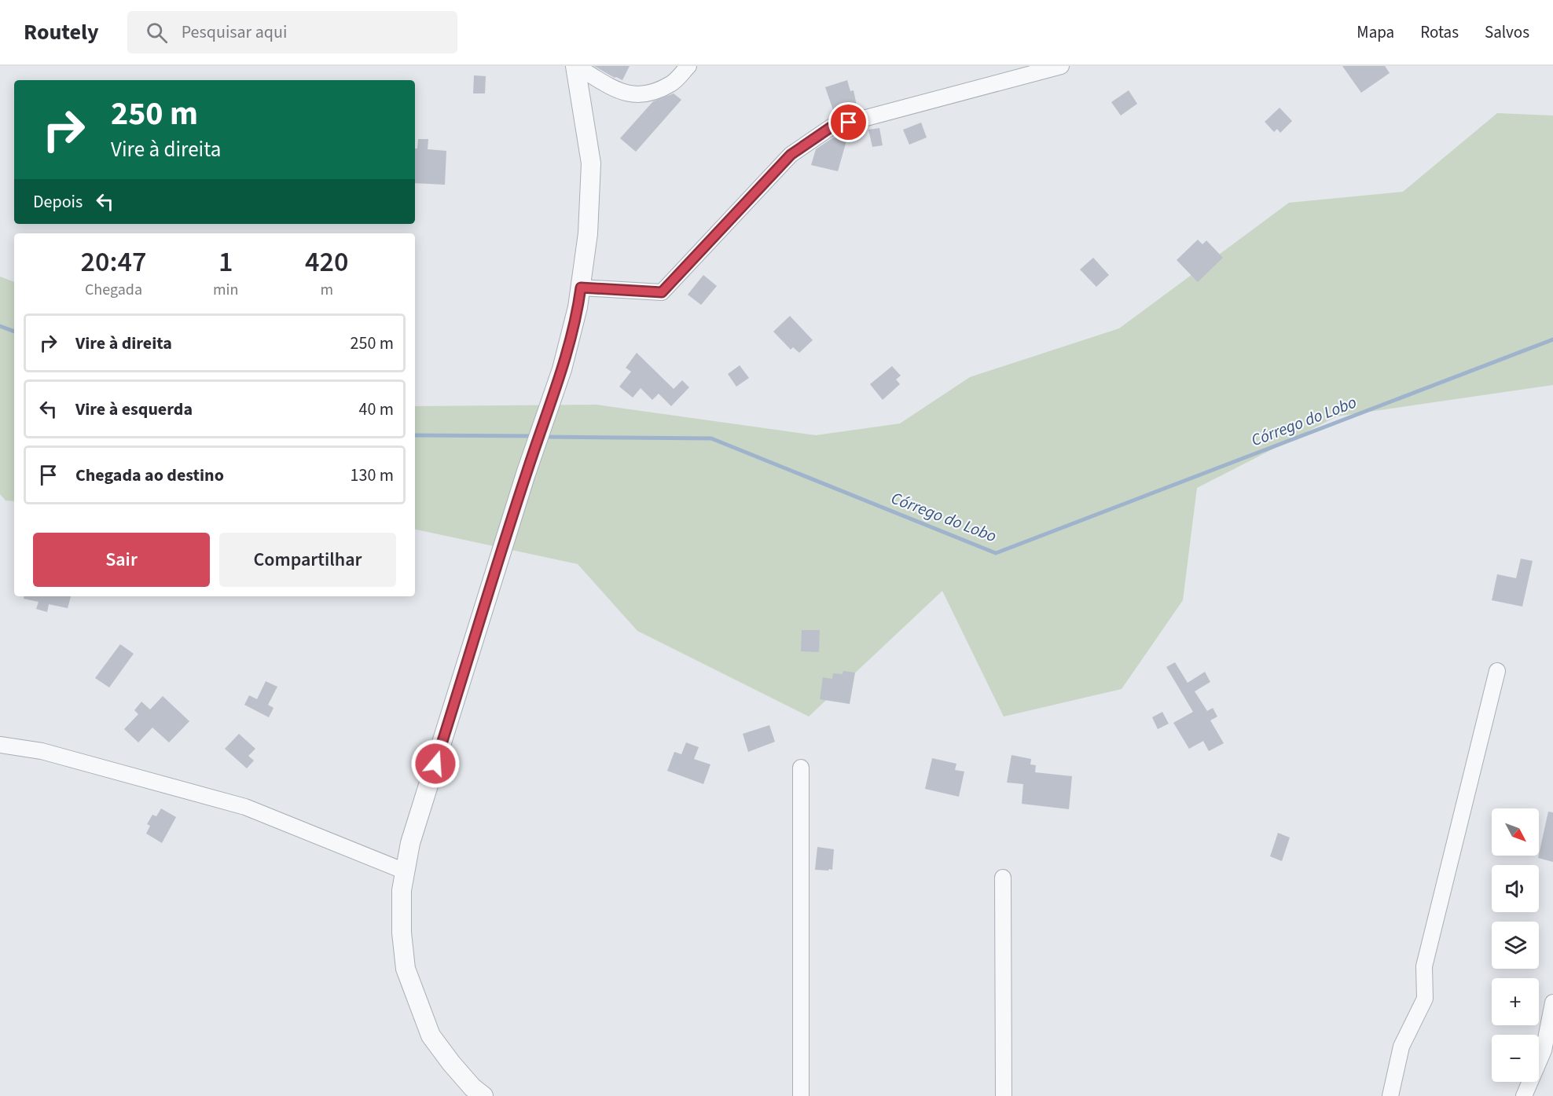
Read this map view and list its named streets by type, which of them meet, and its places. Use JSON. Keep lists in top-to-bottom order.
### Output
{
  "water": ["Córrego do Lobo"],
  "north": "bottom right",
  "page": {
    "header": "Routely",
    "search": "Pesquisar aqui",
    "nav": ["Mapa", "Rotas", "Salvos"],
    "turn": ["250 m", "Vire à direita"],
    "then": "Depois",
    "eta": [
      "20:47",
      "Chegada",
      "1",
      "min",
      "420",
      "m"
    ],
    "list": [
      {
        "name": "Vire à direita",
        "value": "250 m"
      },
      {
        "name": "Vire à esquerda",
        "value": "40 m"
      },
      {
        "name": "Chegada ao destino",
        "value": "130 m"
      }
    ],
    "buttons": ["Sair", "Compartilhar"],
    "map_buttons": ["+", "−"]
  }
}
